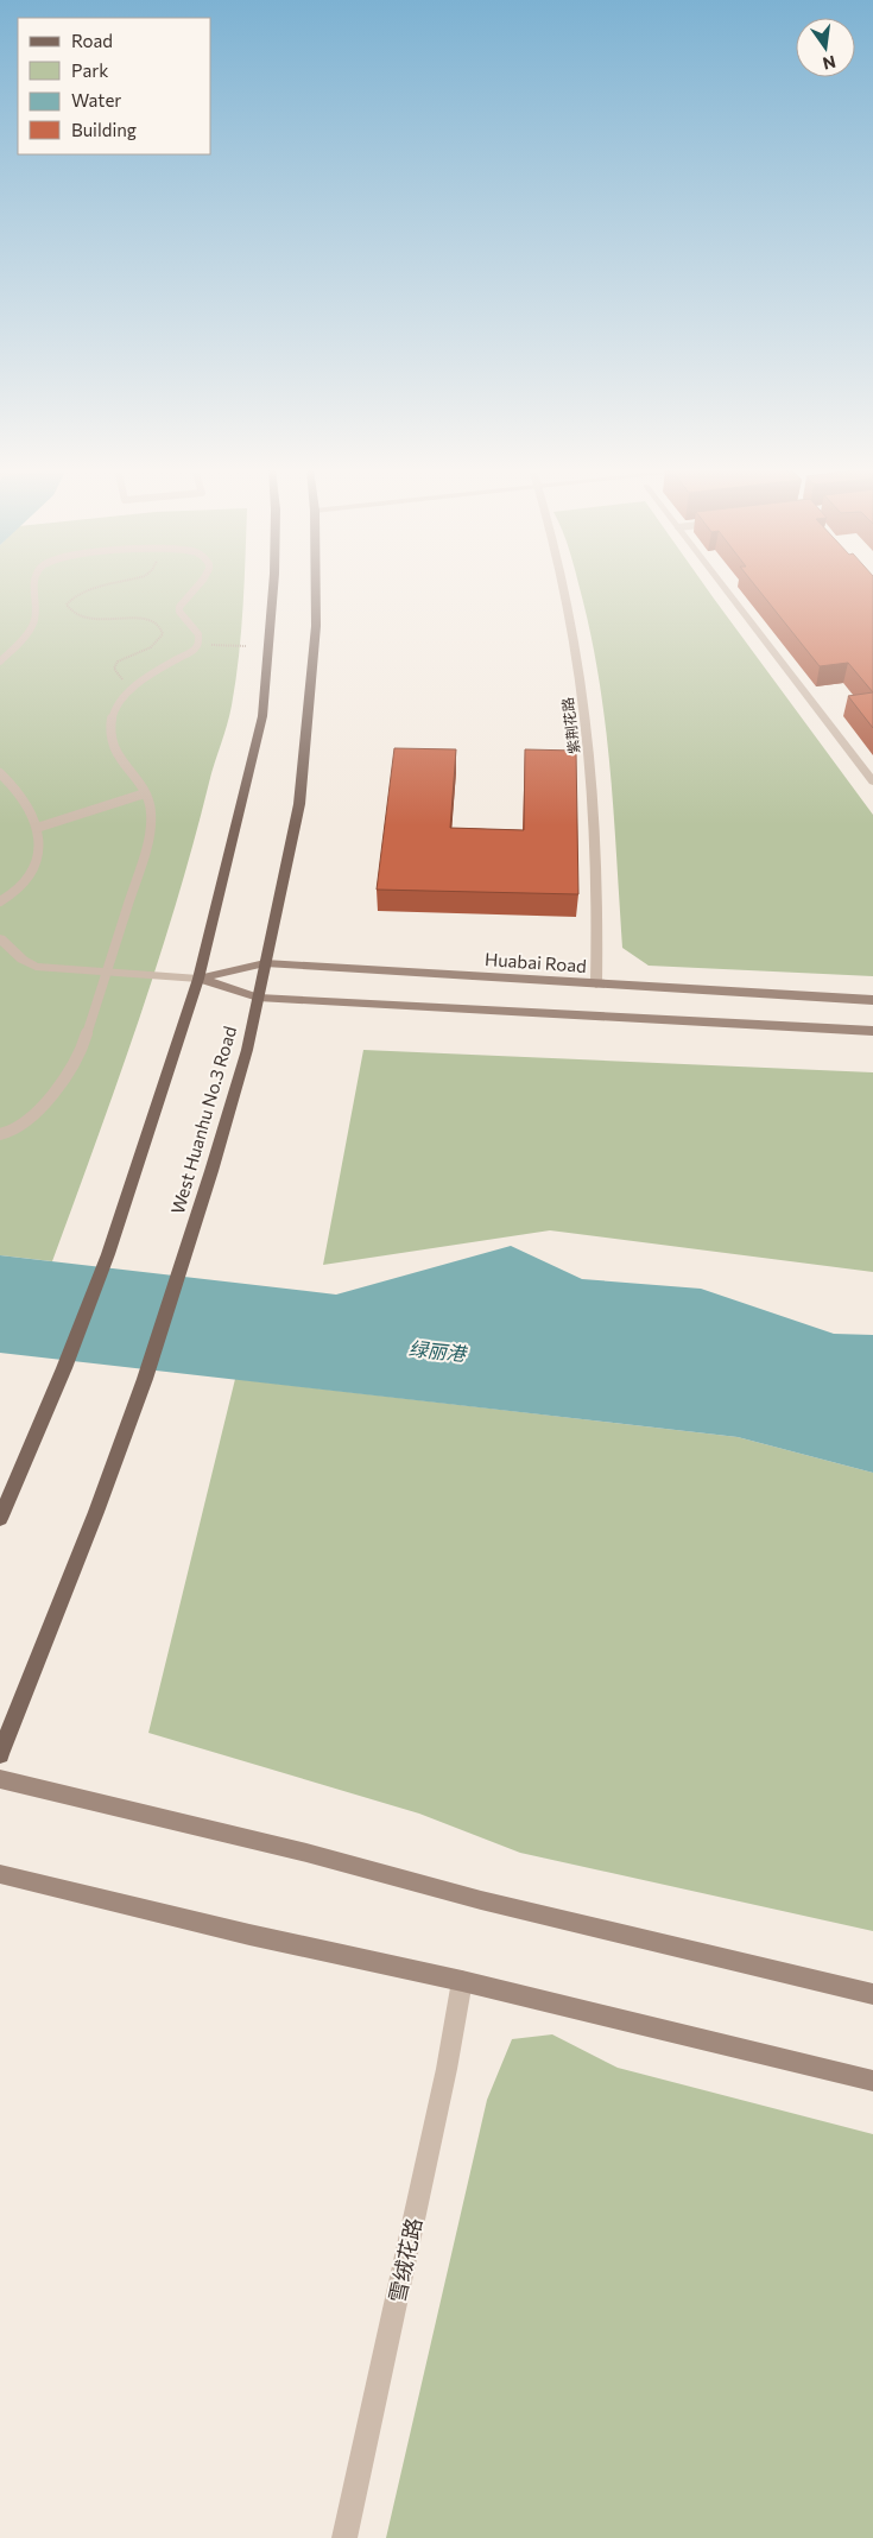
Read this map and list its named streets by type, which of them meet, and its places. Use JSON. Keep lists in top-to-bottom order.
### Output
{
  "streets": {
    "main road": ["Huabai Road", "West Huanhu No.3 Road"],
    "street": ["紫荆花路", "雪绒花路"]
  },
  "crossings": [
    ["紫荆花路", "Huabai Road"],
    ["Huabai Road", "West Huanhu No.3 Road"]
  ],
  "water": ["绿丽港"],
  "legend": [
    "Road",
    "Park",
    "Water",
    "Building"
  ],
  "north": "bottom"
}
